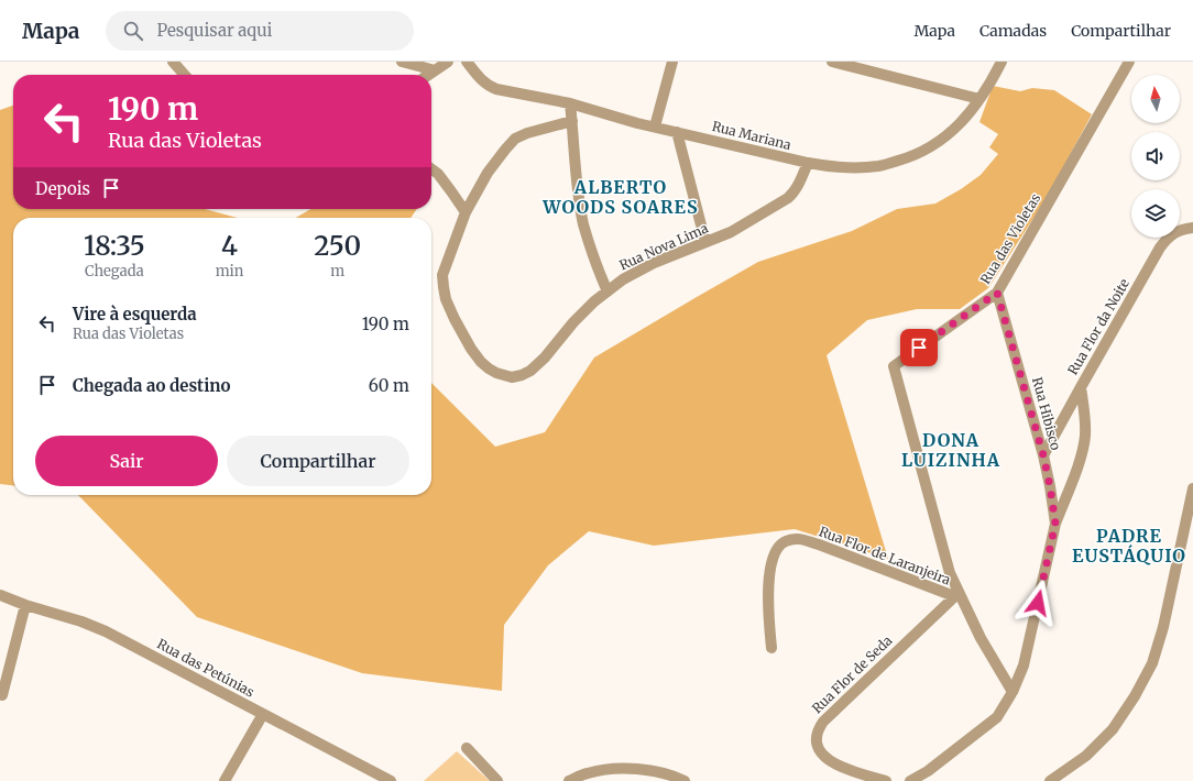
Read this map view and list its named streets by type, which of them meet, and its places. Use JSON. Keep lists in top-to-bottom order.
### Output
{
  "streets": {
    "street": [
      "Rua Mariana",
      "Rua das Violetas",
      "Rua Nova Lima",
      "Rua Flor da Noite",
      "Rua Hibisco",
      "Rua Flor de Laranjeira",
      "Rua das Petúnias",
      "Rua Flor de Seda"
    ]
  },
  "crossings": [
    ["Rua Mariana", "Rua Nova Lima"],
    ["Rua das Violetas", "Rua Hibisco"],
    ["Rua das Violetas", "Rua Flor de Laranjeira"],
    ["Rua das Violetas", "Rua Flor de Seda"],
    ["Rua Flor da Noite", "Rua Hibisco"],
    ["Rua Flor de Laranjeira", "Rua Flor de Seda"]
  ],
  "districts": ["ALBERTO WOODS SOARES", "DONA LUIZINHA", "PADRE EUSTÁQUIO"],
  "north": "top",
  "page": {
    "header": "Mapa",
    "search": "Pesquisar aqui",
    "nav": ["Mapa", "Camadas", "Compartilhar"],
    "turn": ["190 m", "Rua das Violetas"],
    "then": "Depois",
    "eta": [
      "18:35",
      "Chegada",
      "4",
      "min",
      "250",
      "m"
    ],
    "list": [
      {
        "name": "Vire à esquerda",
        "note": "Rua das Violetas",
        "value": "190 m"
      },
      {
        "name": "Chegada ao destino",
        "value": "60 m"
      }
    ],
    "buttons": ["Sair", "Compartilhar"]
  }
}
